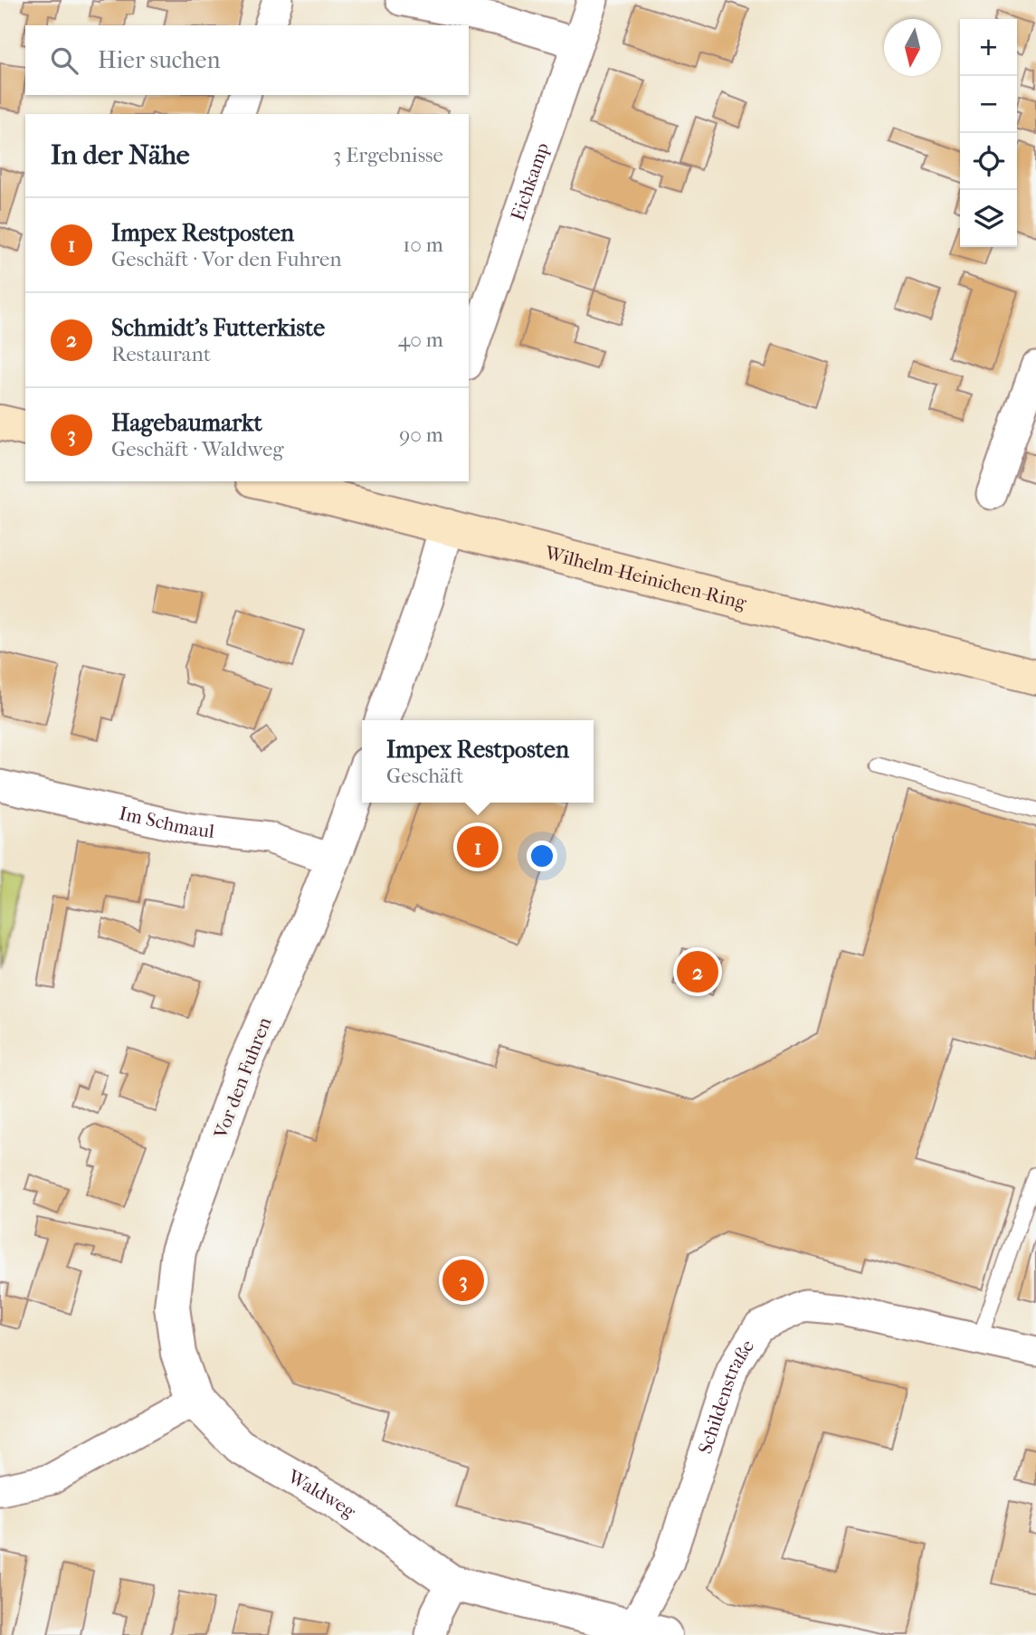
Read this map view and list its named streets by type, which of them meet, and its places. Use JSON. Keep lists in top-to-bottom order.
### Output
{
  "streets": {
    "main road": ["Wilhelm-Heinichen-Ring"],
    "street": [
      "Eichkamp",
      "Im Schmaul",
      "Vor den Fuhren",
      "Schildenstraße",
      "Waldweg"
    ]
  },
  "crossings": [
    ["Im Schmaul", "Vor den Fuhren"],
    ["Vor den Fuhren", "Waldweg"],
    ["Schildenstraße", "Waldweg"]
  ],
  "north": "bottom",
  "page": {
    "map_buttons": ["+", "−"],
    "search": "Hier suchen",
    "heading": ["In der Nähe", "3 Ergebnisse"],
    "list": [
      {
        "mark": "1",
        "name": "Impex Restposten",
        "note": "Geschäft · Vor den Fuhren",
        "value": "10 m"
      },
      {
        "mark": "2",
        "name": "Schmidt's Futterkiste",
        "note": "Restaurant",
        "value": "40 m"
      },
      {
        "mark": "3",
        "name": "Hagebaumarkt",
        "note": "Geschäft · Waldweg",
        "value": "90 m"
      }
    ],
    "popup": ["Impex Restposten", "Geschäft"],
    "pins": ["1", "2", "3"]
  }
}
